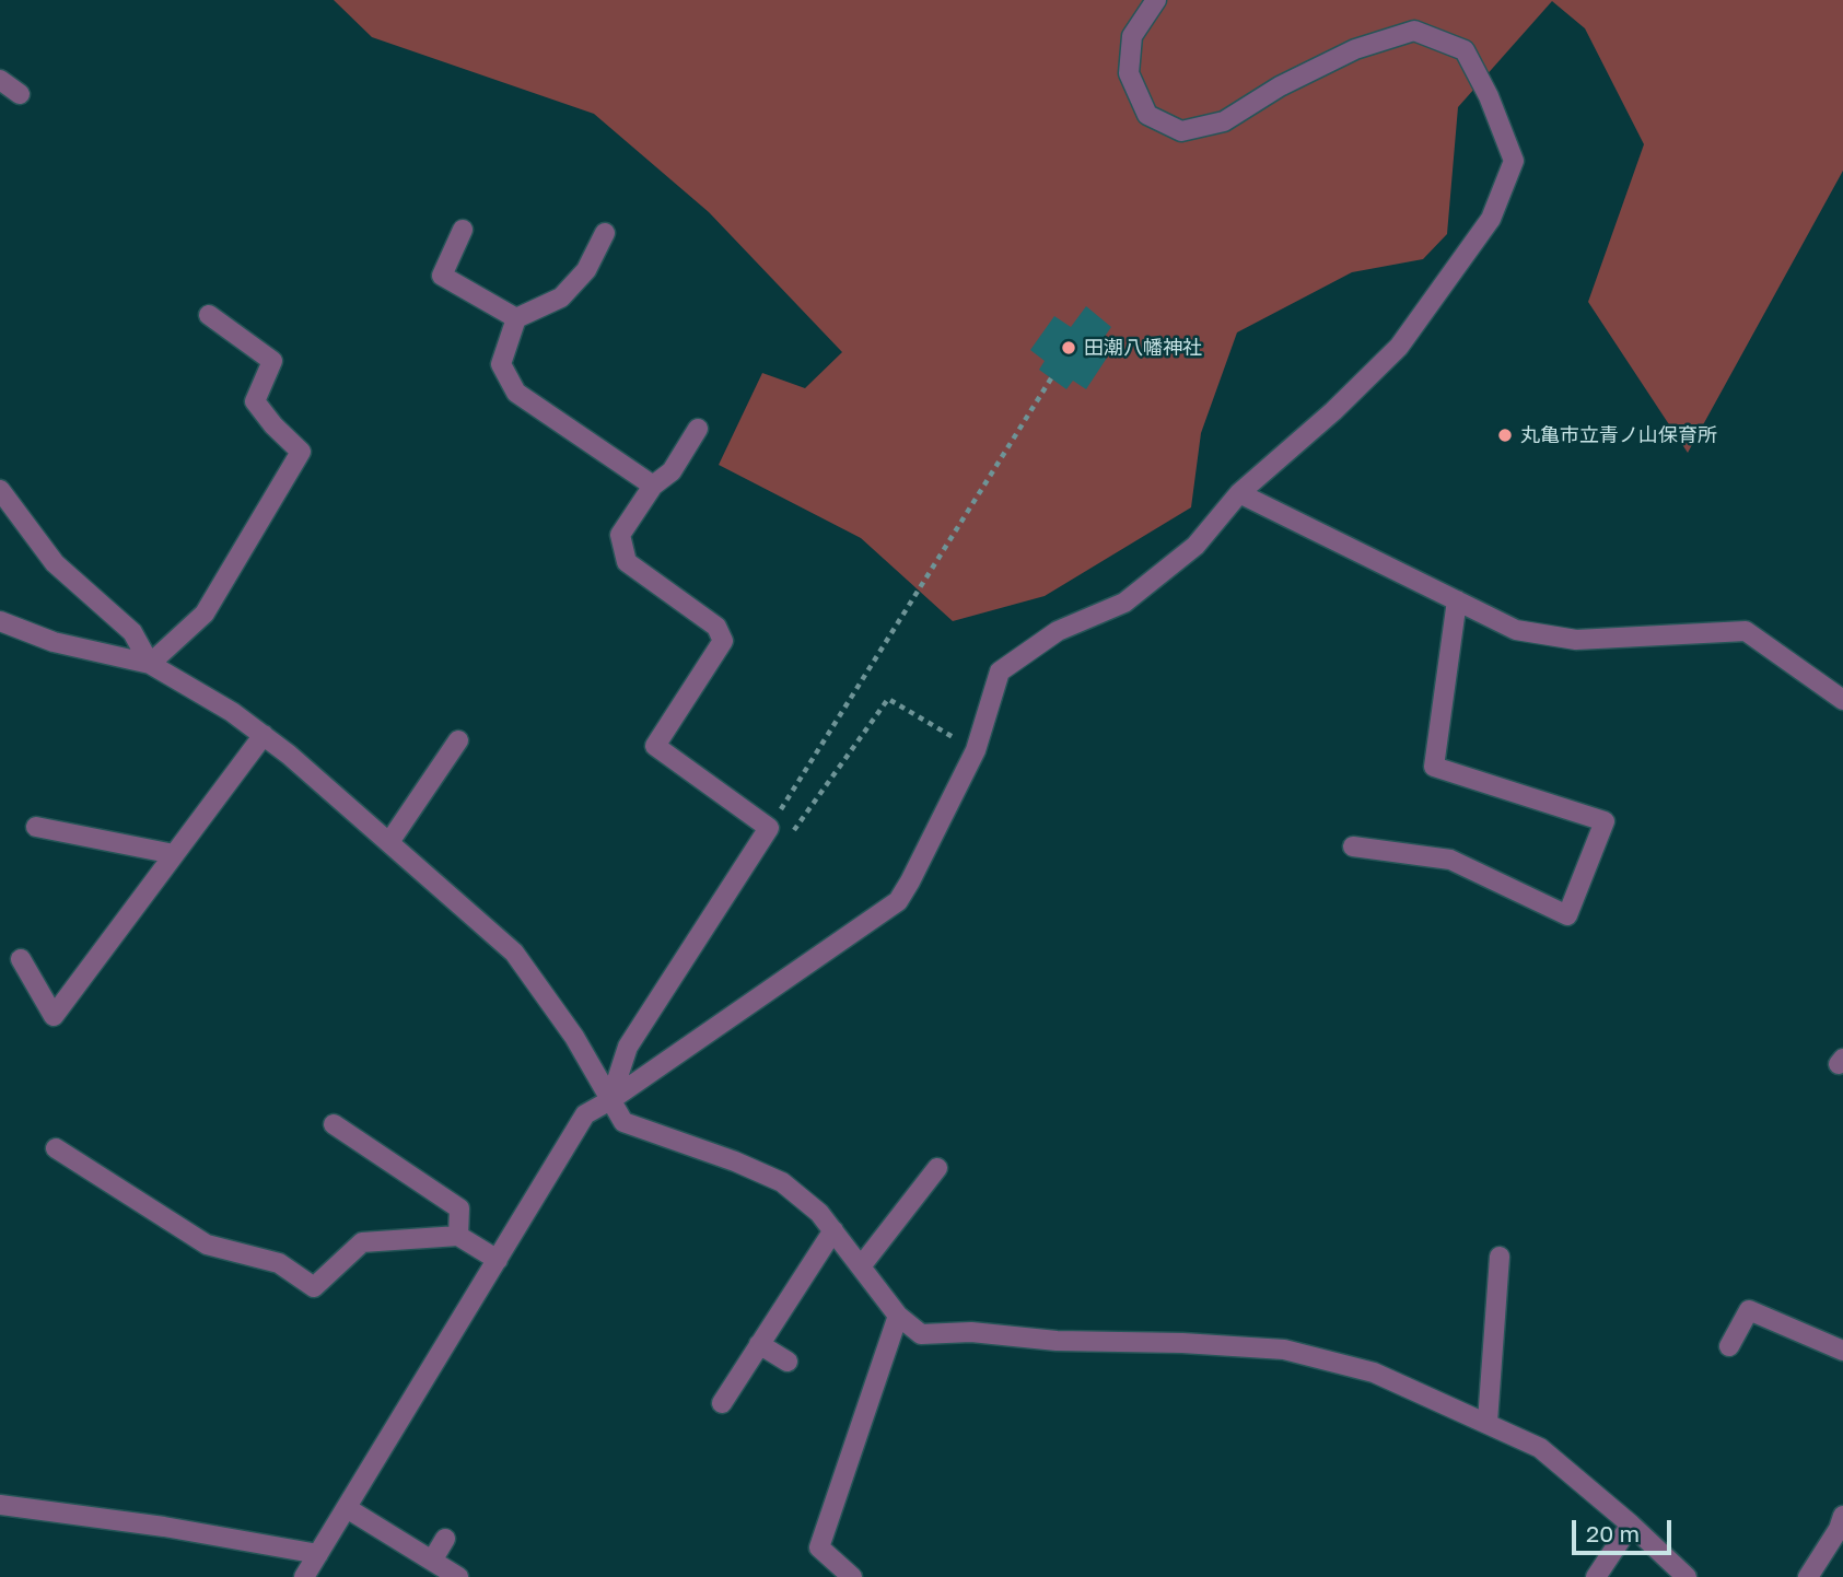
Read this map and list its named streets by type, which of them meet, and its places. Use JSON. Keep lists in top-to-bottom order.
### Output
{
  "places": ["田潮八幡神社", "丸亀市立青ノ山保育所"],
  "scale_bar": "20 m"
}
